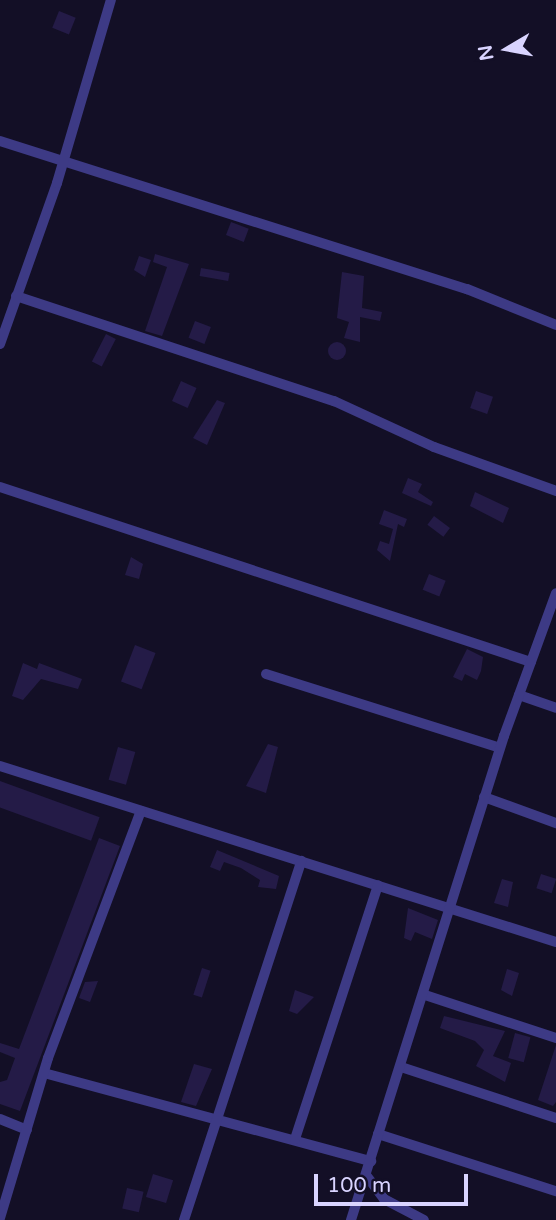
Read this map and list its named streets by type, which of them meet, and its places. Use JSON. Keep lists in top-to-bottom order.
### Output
{
  "scale_bar": "100 m",
  "north": "left"
}
